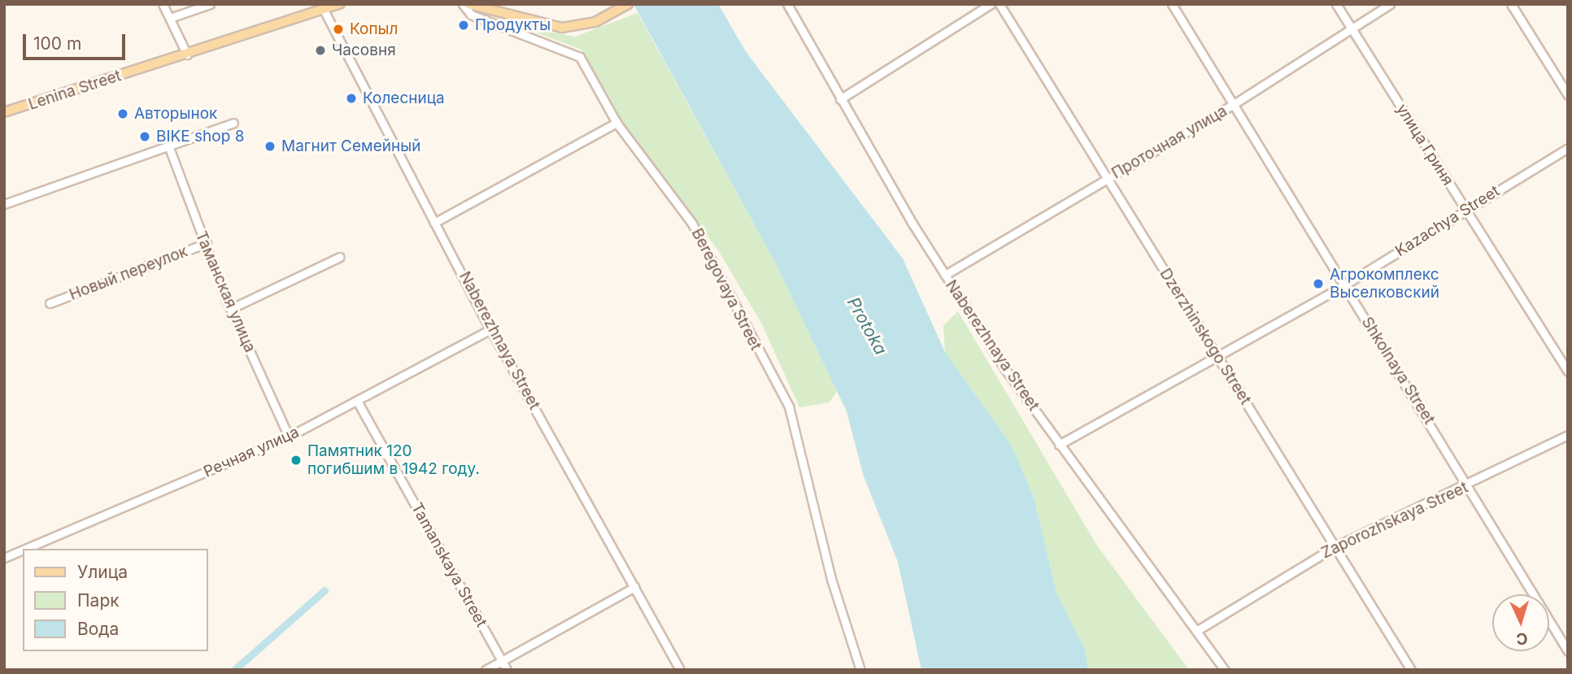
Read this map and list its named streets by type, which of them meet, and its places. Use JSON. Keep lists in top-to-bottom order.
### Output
{
  "streets": {
    "main road": ["Lenina Street"],
    "street": [
      "Проточная улица",
      "улица Гриня",
      "Kazachya Street",
      "Новый переулок",
      "Beregovaya Street",
      "Таманская улица",
      "Dzerzhinskogo Street",
      "Naberezhnaya Street",
      "Shkolnaya Street",
      "Речная улица",
      "Zaporozhskaya Street",
      "Tamanskaya Street"
    ]
  },
  "crossings": [
    ["Lenina Street", "Naberezhnaya Street"],
    ["Проточная улица", "улица Гриня"],
    ["Проточная улица", "Dzerzhinskogo Street"],
    ["Проточная улица", "Naberezhnaya Street"],
    ["Проточная улица", "Shkolnaya Street"],
    ["улица Гриня", "Kazachya Street"],
    ["Kazachya Street", "Dzerzhinskogo Street"],
    ["Kazachya Street", "Naberezhnaya Street"],
    ["Kazachya Street", "Shkolnaya Street"],
    ["Новый переулок", "Таманская улица"],
    ["Таманская улица", "Речная улица"],
    ["Dzerzhinskogo Street", "Zaporozhskaya Street"],
    ["Naberezhnaya Street", "Речная улица"],
    ["Naberezhnaya Street", "Zaporozhskaya Street"],
    ["Shkolnaya Street", "Zaporozhskaya Street"],
    ["Речная улица", "Tamanskaya Street"]
  ],
  "water": ["Protoka"],
  "places": [
    "Продукты",
    "Копыл",
    "Часовня",
    "Колесница",
    "Авторынок",
    "BIKE shop 8",
    "Магнит Семейный",
    "Агрокомплекс Выселковский",
    "Памятник 120 погибшим в 1942 году."
  ],
  "legend": ["Улица", "Парк", "Вода"],
  "scale_bar": "100 m",
  "north": "bottom"
}
